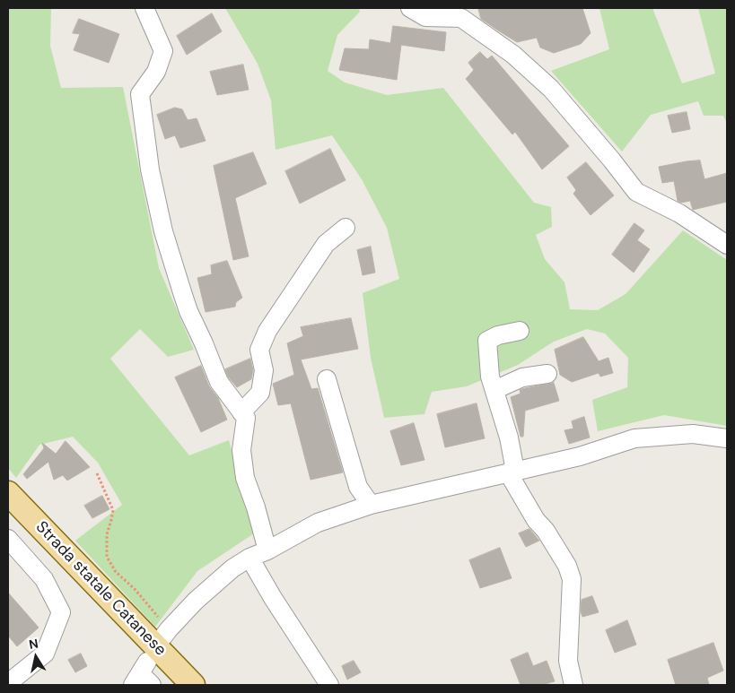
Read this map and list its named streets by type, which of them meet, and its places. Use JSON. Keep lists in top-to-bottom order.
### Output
{
  "streets": {
    "main road": ["Strada statale Catanese"]
  },
  "north": "top"
}
